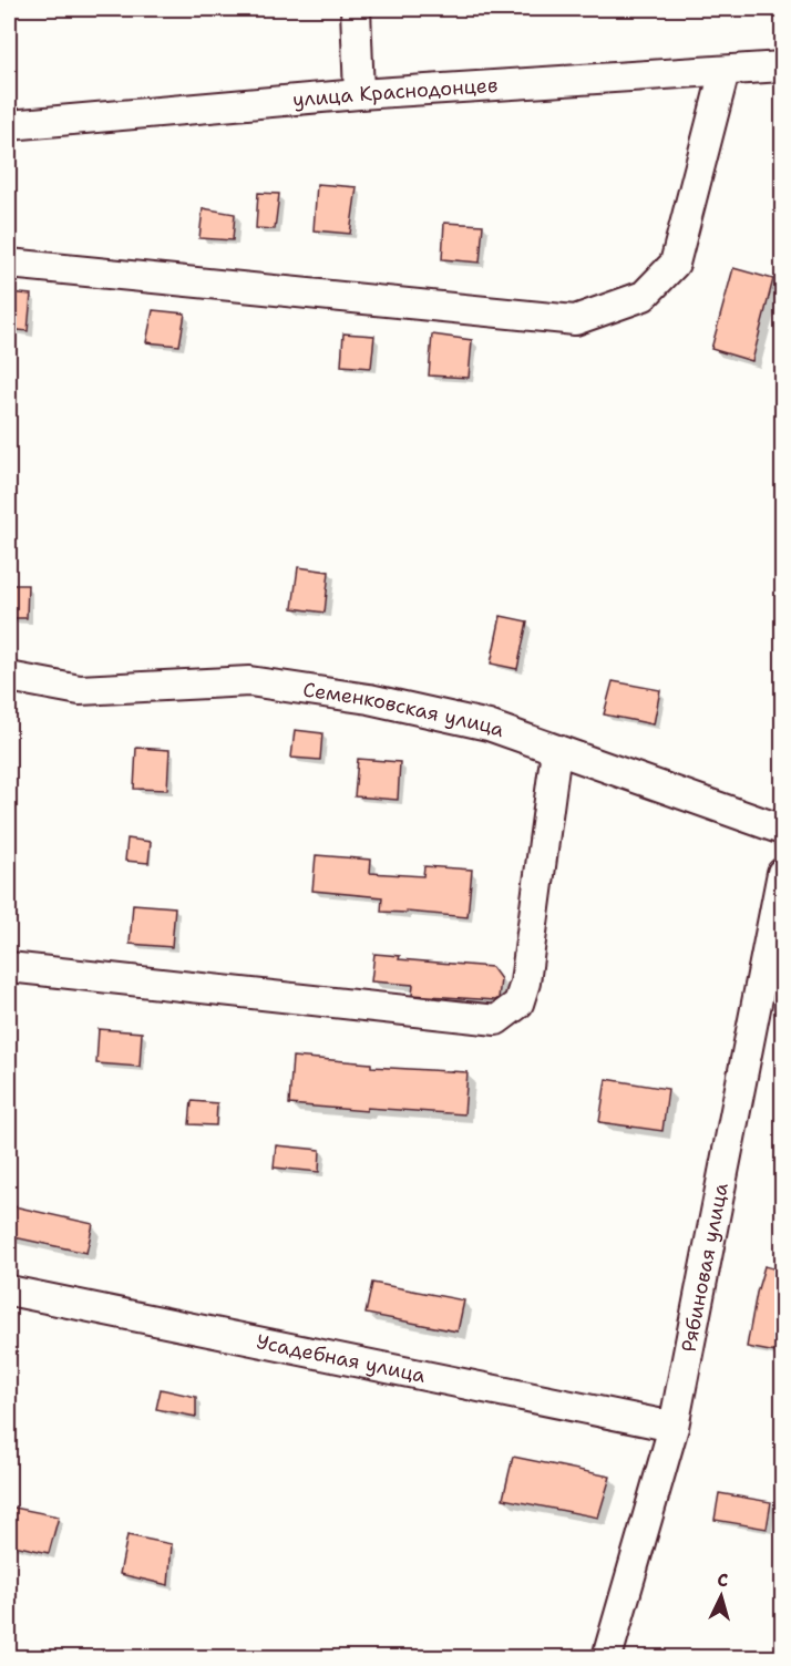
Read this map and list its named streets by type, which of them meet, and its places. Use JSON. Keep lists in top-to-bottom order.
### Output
{
  "streets": {
    "street": [
      "улица Краснодонцев",
      "Семенковская улица",
      "Рябиновая улица",
      "Усадебная улица"
    ]
  },
  "crossings": [
    ["Рябиновая улица", "Усадебная улица"]
  ],
  "north": "top"
}
